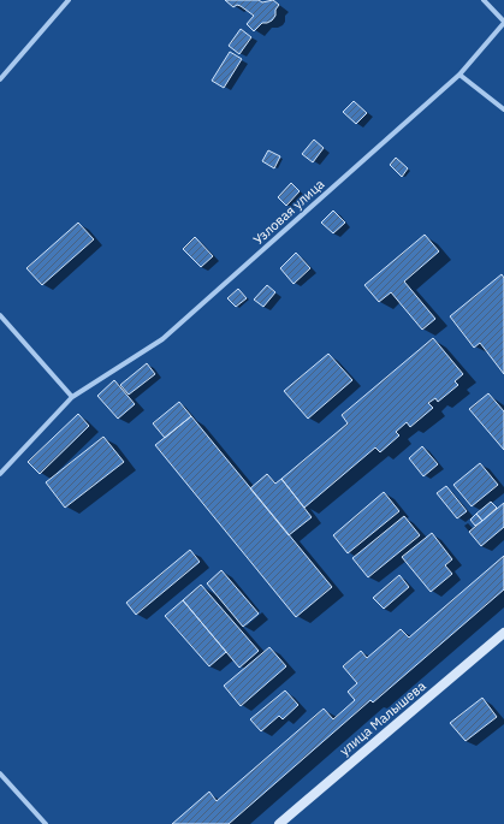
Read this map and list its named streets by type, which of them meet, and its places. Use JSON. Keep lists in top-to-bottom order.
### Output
{
  "streets": {
    "street": ["Узловая улица", "улица Малышева"]
  }
}
